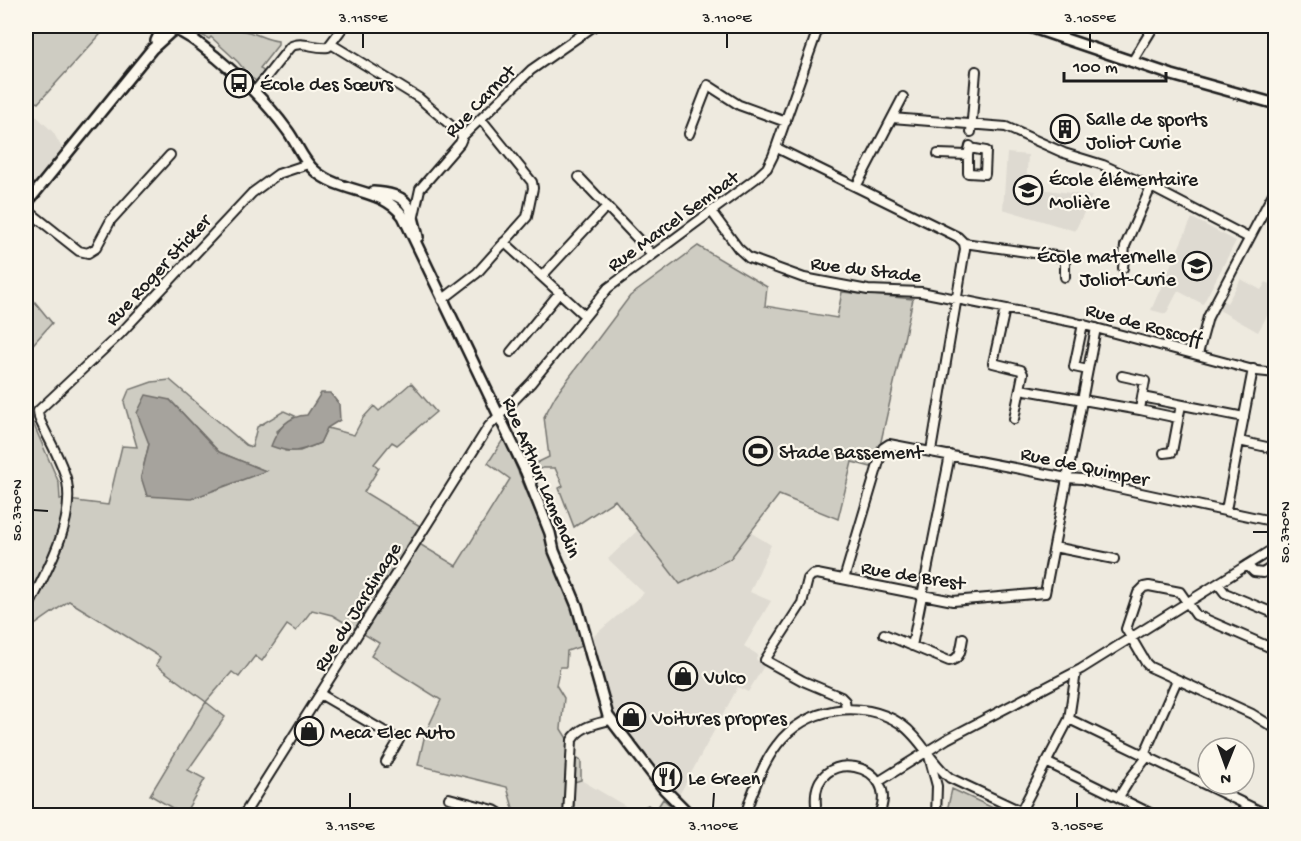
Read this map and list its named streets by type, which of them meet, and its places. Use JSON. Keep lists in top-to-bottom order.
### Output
{
  "streets": {
    "street": [
      "Rue Carnot",
      "Rue Marcel Sembat",
      "Rue du Stade",
      "Rue Roger Sticker",
      "Rue de Roscoff",
      "Rue de Quimper",
      "Rue Arthur Lamendin",
      "Rue de Brest",
      "Rue du Jardinage"
    ]
  },
  "crossings": [
    ["Rue Marcel Sembat", "Rue du Stade"],
    ["Rue Marcel Sembat", "Rue Arthur Lamendin"],
    ["Rue Marcel Sembat", "Rue du Jardinage"],
    ["Rue du Stade", "Rue de Roscoff"],
    ["Rue de Quimper", "Rue de Brest"],
    ["Rue Arthur Lamendin", "Rue du Jardinage"]
  ],
  "places": {
    "bus stop": ["École des Sœurs"],
    "building": ["Salle de sports Joliot Curie"],
    "school or university": ["École élémentaire Molière", "École maternelle Joliot-Curie"],
    "sports": ["Stade Bassement"],
    "shop": ["Vulco", "Voitures propres", "Meca Elec Auto"],
    "restaurant": ["Le Green"]
  },
  "scale_bar": "100 m",
  "north": "bottom",
  "coordinates": [
    "3.115°E",
    "3.110°E",
    "3.105°E",
    "50.370°N"
  ]
}
